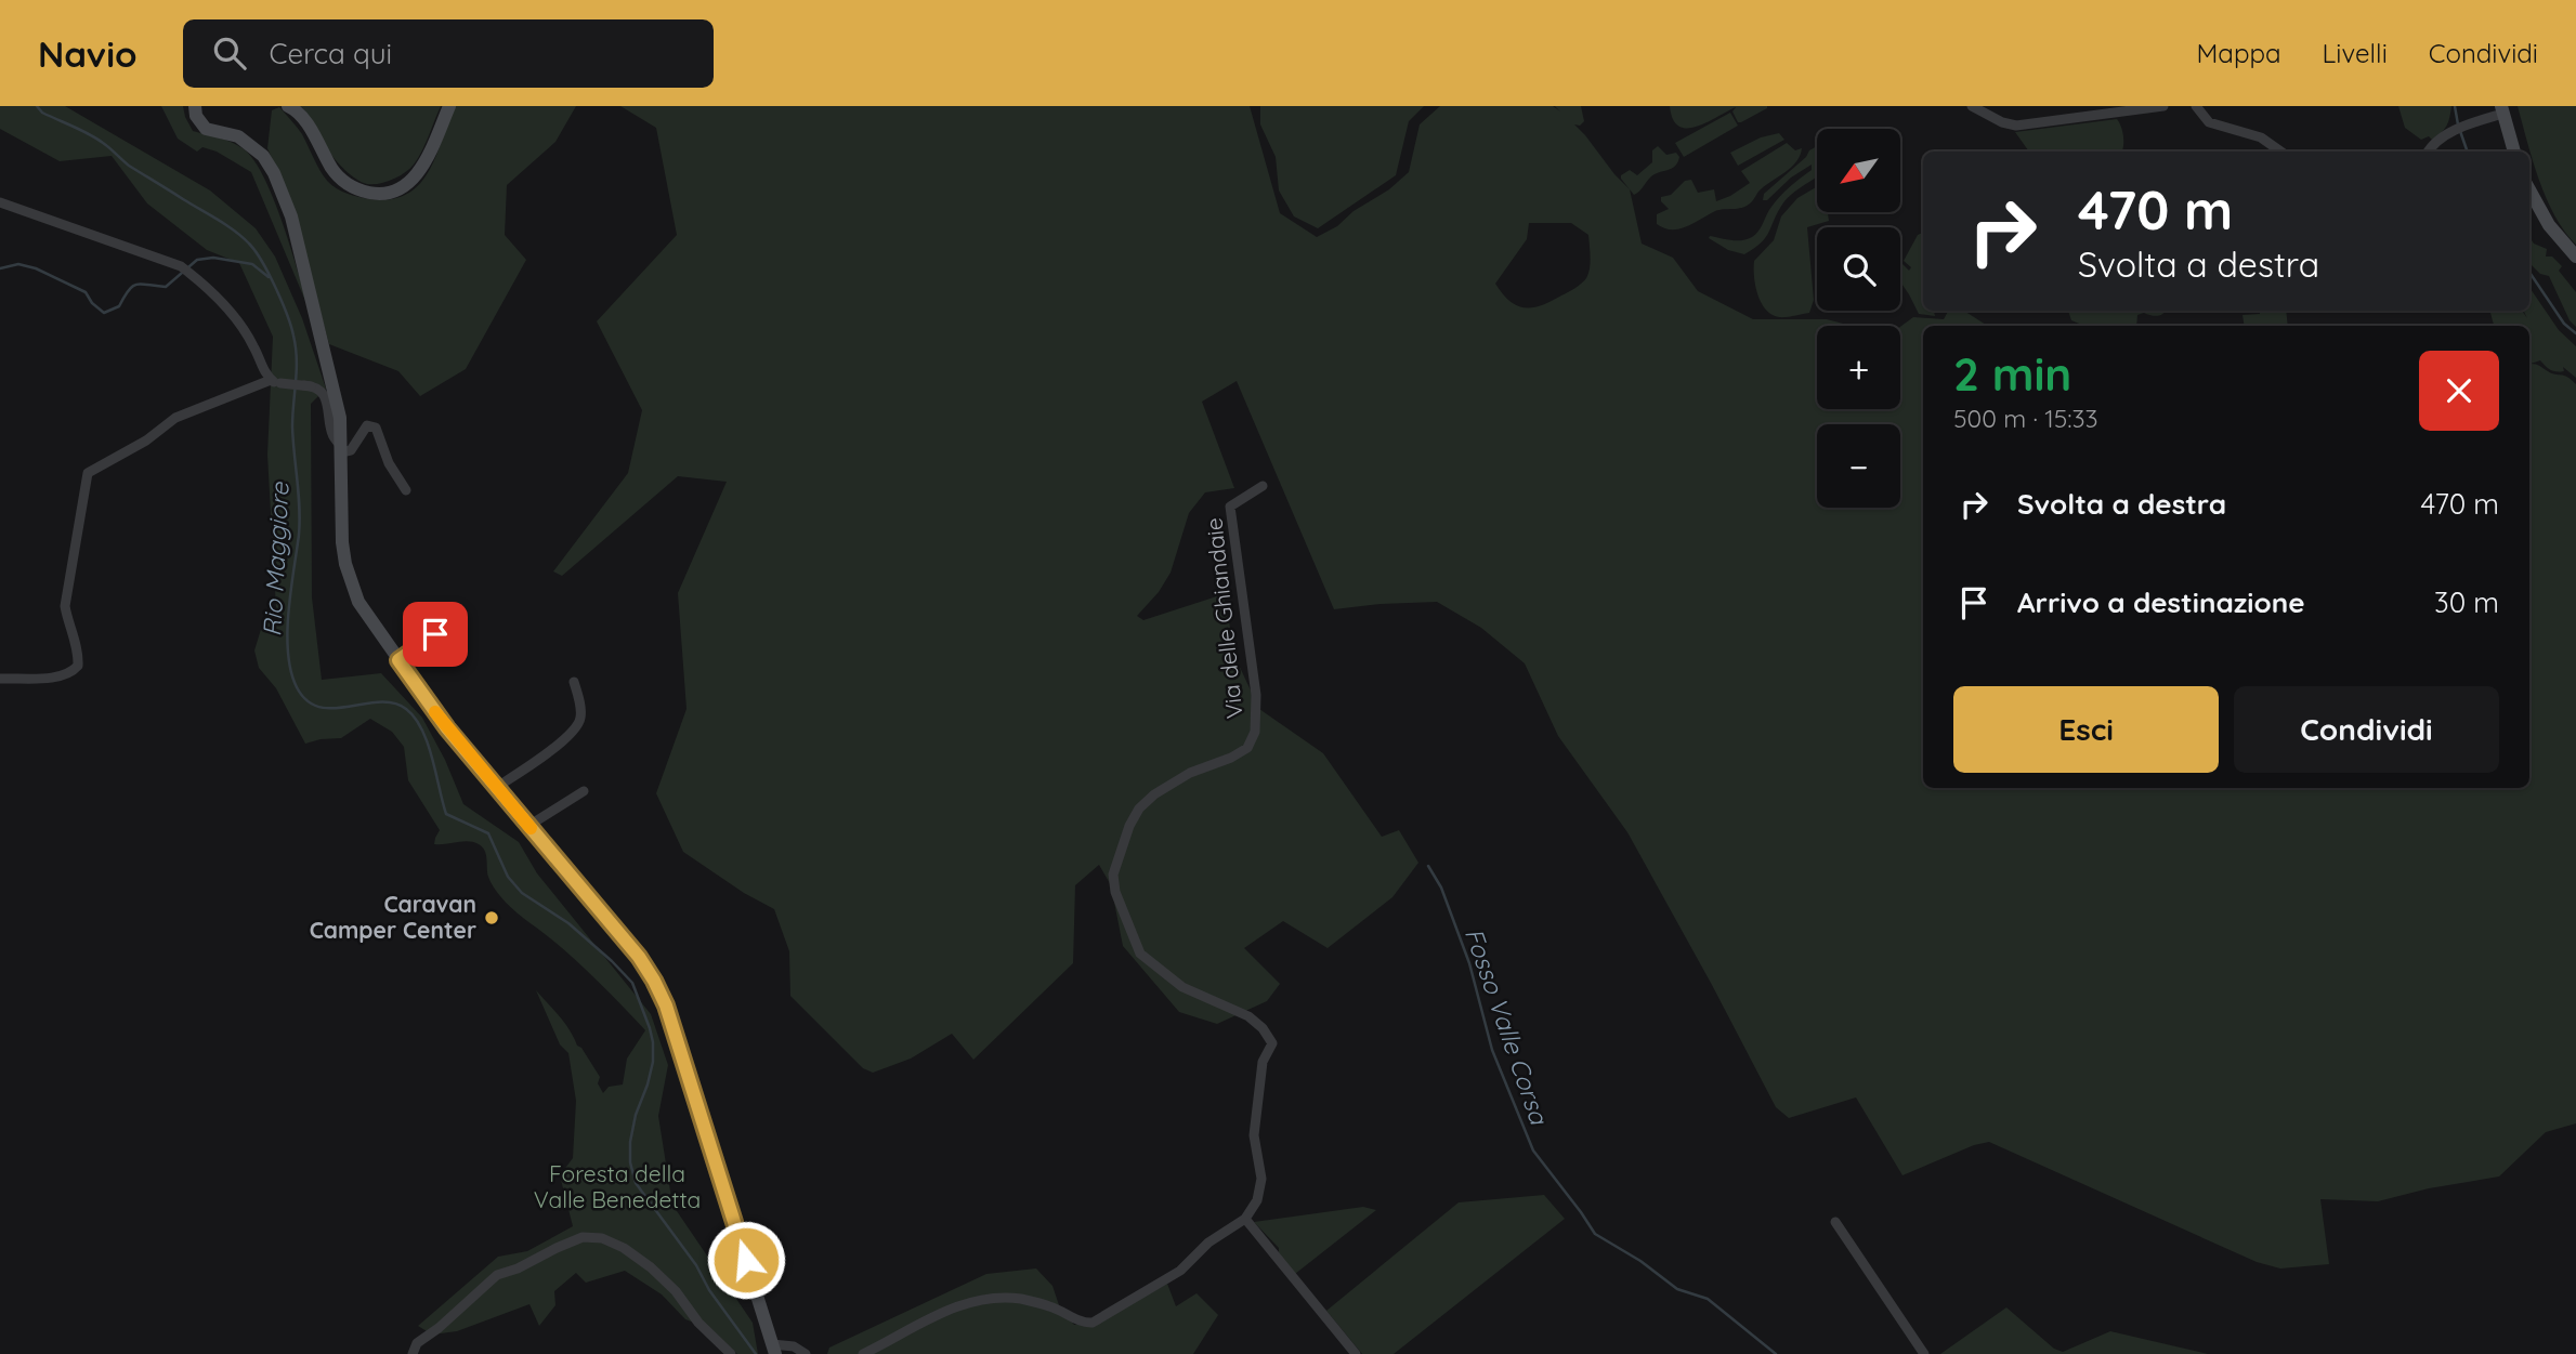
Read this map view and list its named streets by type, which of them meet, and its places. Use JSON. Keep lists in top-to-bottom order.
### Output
{
  "streets": {
    "street": ["Via delle Ghiandaie"]
  },
  "water": ["Rio Maggiore", "Fosso Valle Corsa"],
  "parks": ["Foresta della Valle Benedetta"],
  "places": ["Caravan Camper Center"],
  "north": "bottom left",
  "page": {
    "header": "Navio",
    "search": "Cerca qui",
    "nav": ["Mappa", "Livelli", "Condividi"],
    "map_buttons": ["+", "−"],
    "turn": ["470 m", "Svolta a destra"],
    "heading": ["2 min", "500 m · 15:33"],
    "list": [
      {
        "name": "Svolta a destra",
        "value": "470 m"
      },
      {
        "name": "Arrivo a destinazione",
        "value": "30 m"
      }
    ],
    "buttons": ["Esci", "Condividi"]
  }
}
